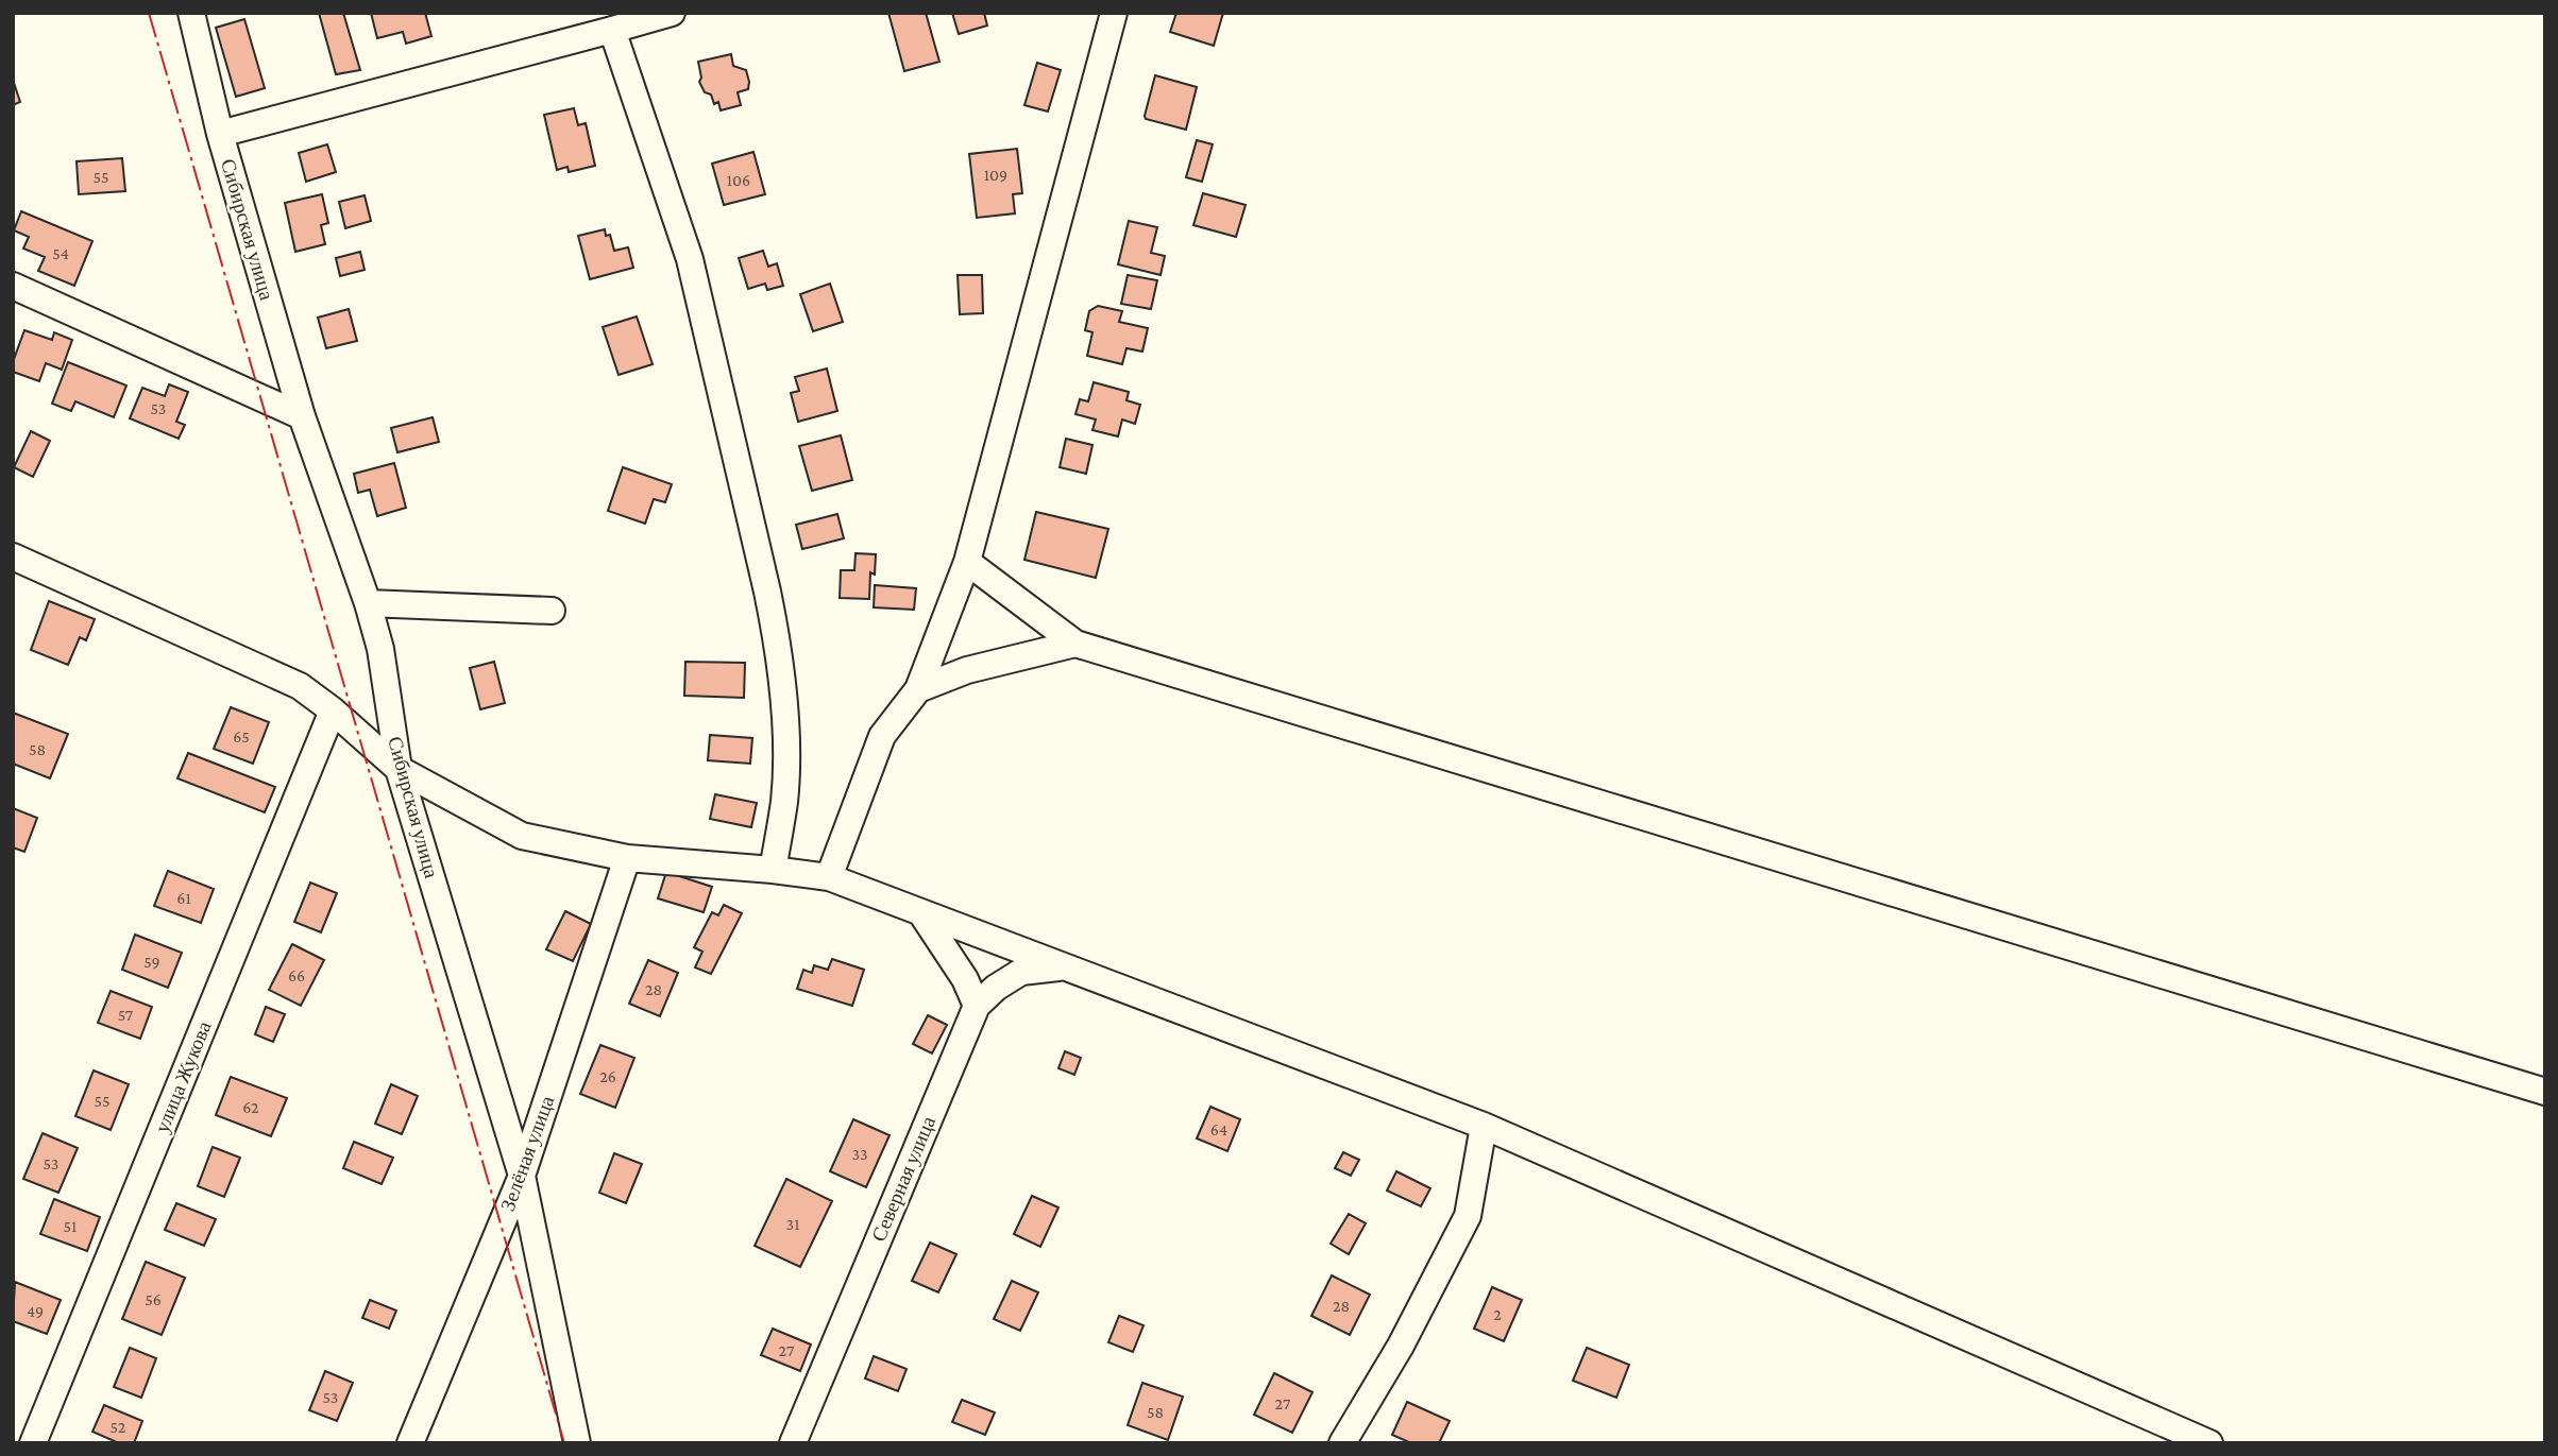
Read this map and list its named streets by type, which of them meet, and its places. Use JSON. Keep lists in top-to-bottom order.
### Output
{
  "streets": {
    "street": [
      "Сибирская улица",
      "улица Жукова",
      "Зелёная улица",
      "Северная улица"
    ]
  },
  "crossings": [
    ["Сибирская улица", "Зелёная улица"]
  ],
  "house_numbers": [
    "109",
    "55",
    "106",
    "54",
    "53",
    "65",
    "58",
    "61",
    "59",
    "66",
    "28",
    "57",
    "26",
    "55",
    "62",
    "64",
    "33",
    "53",
    "31",
    "51",
    "56",
    "28",
    "49",
    "2",
    "27",
    "53",
    "27",
    "58",
    "52"
  ]
}
